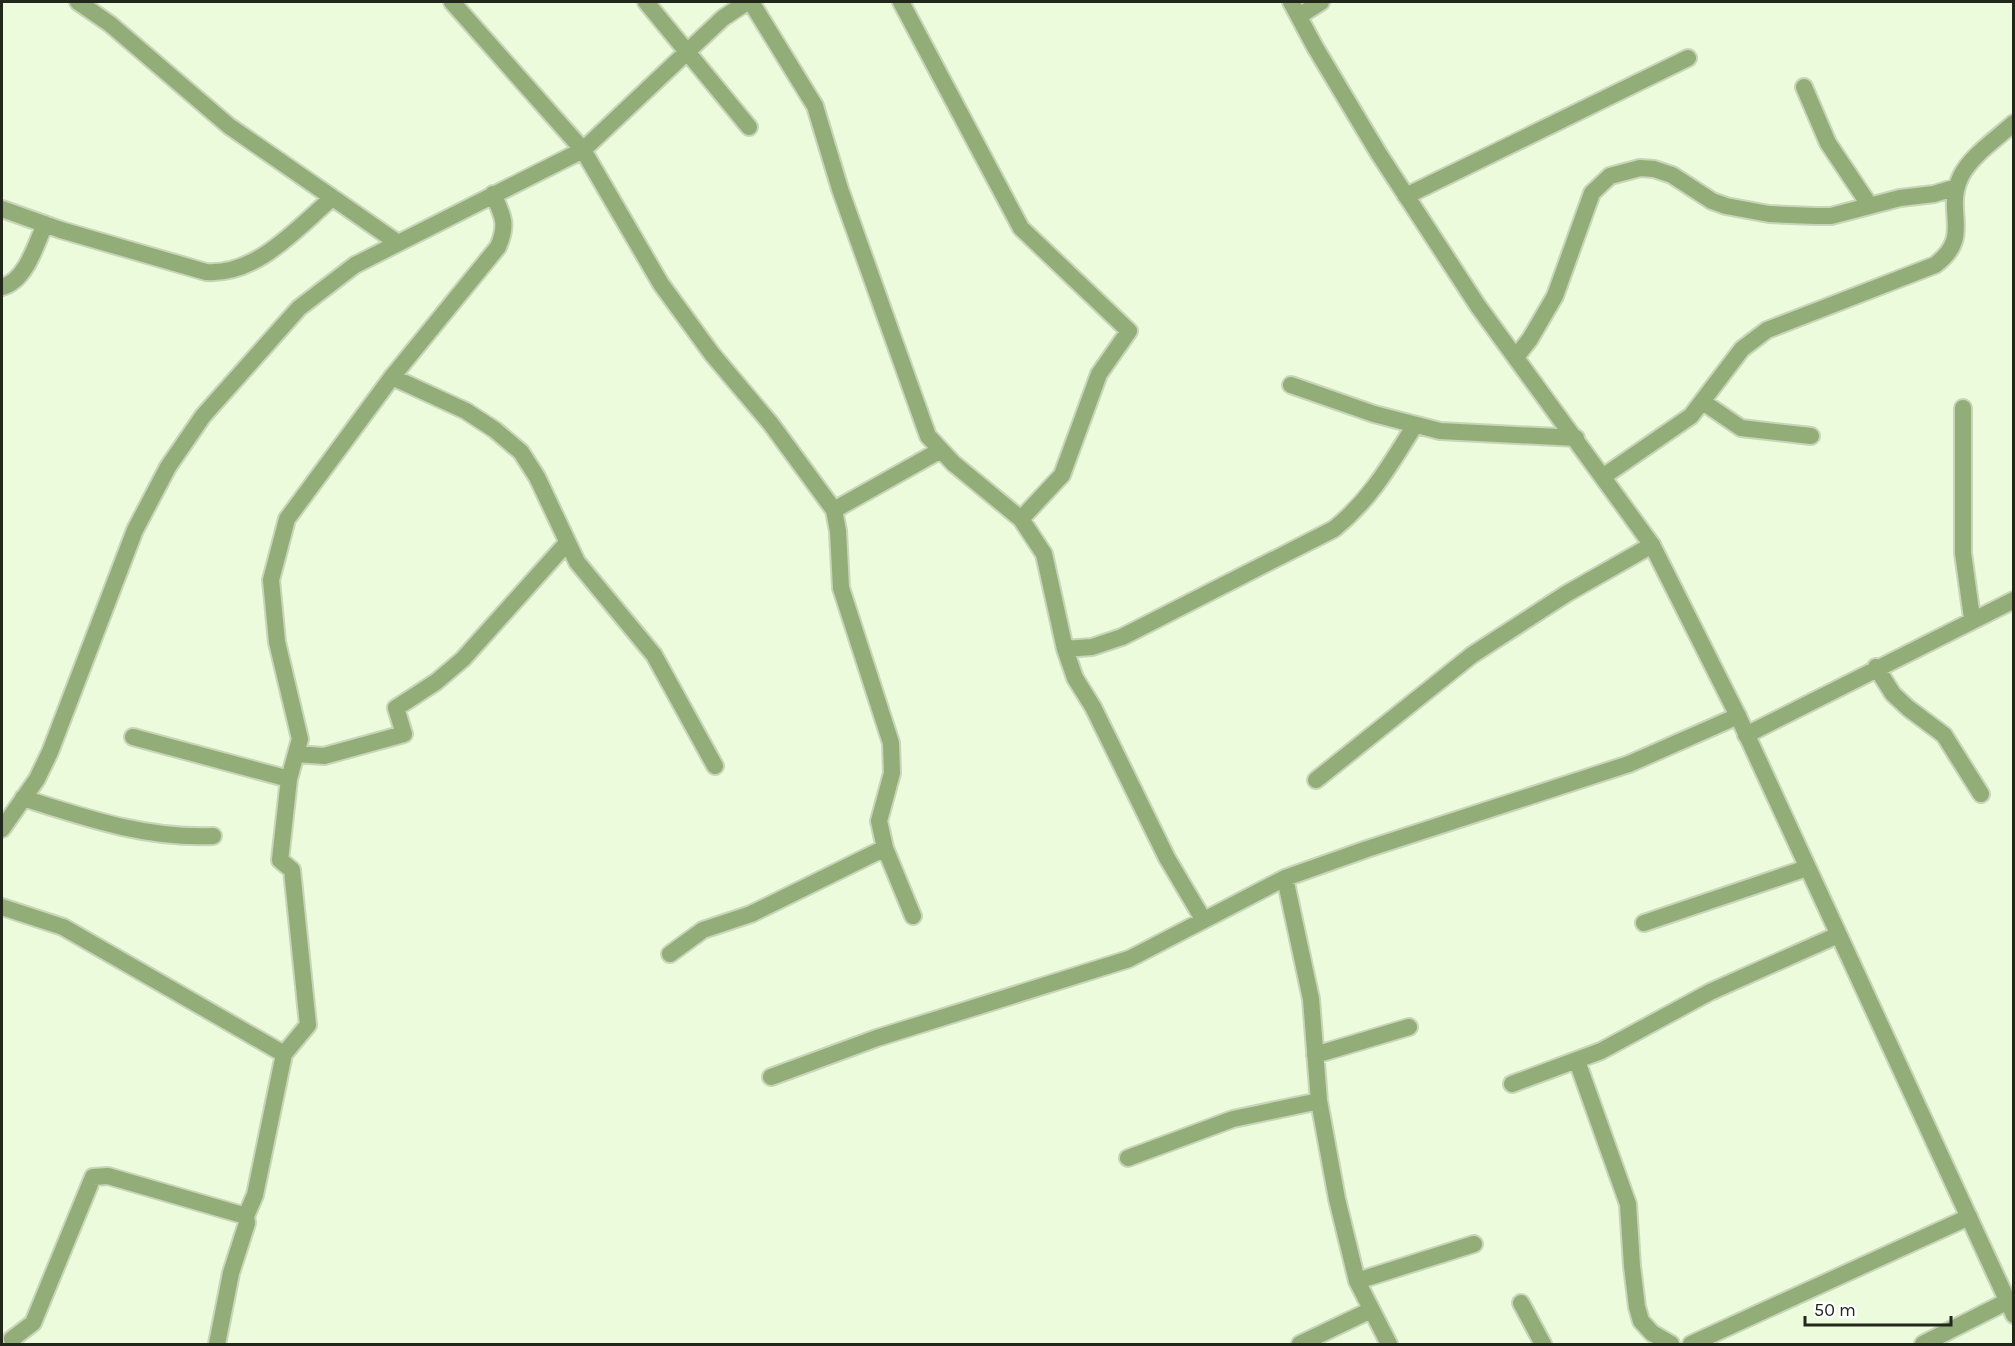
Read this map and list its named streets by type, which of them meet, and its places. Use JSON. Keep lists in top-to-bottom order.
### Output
{
  "scale_bar": "50 m"
}
